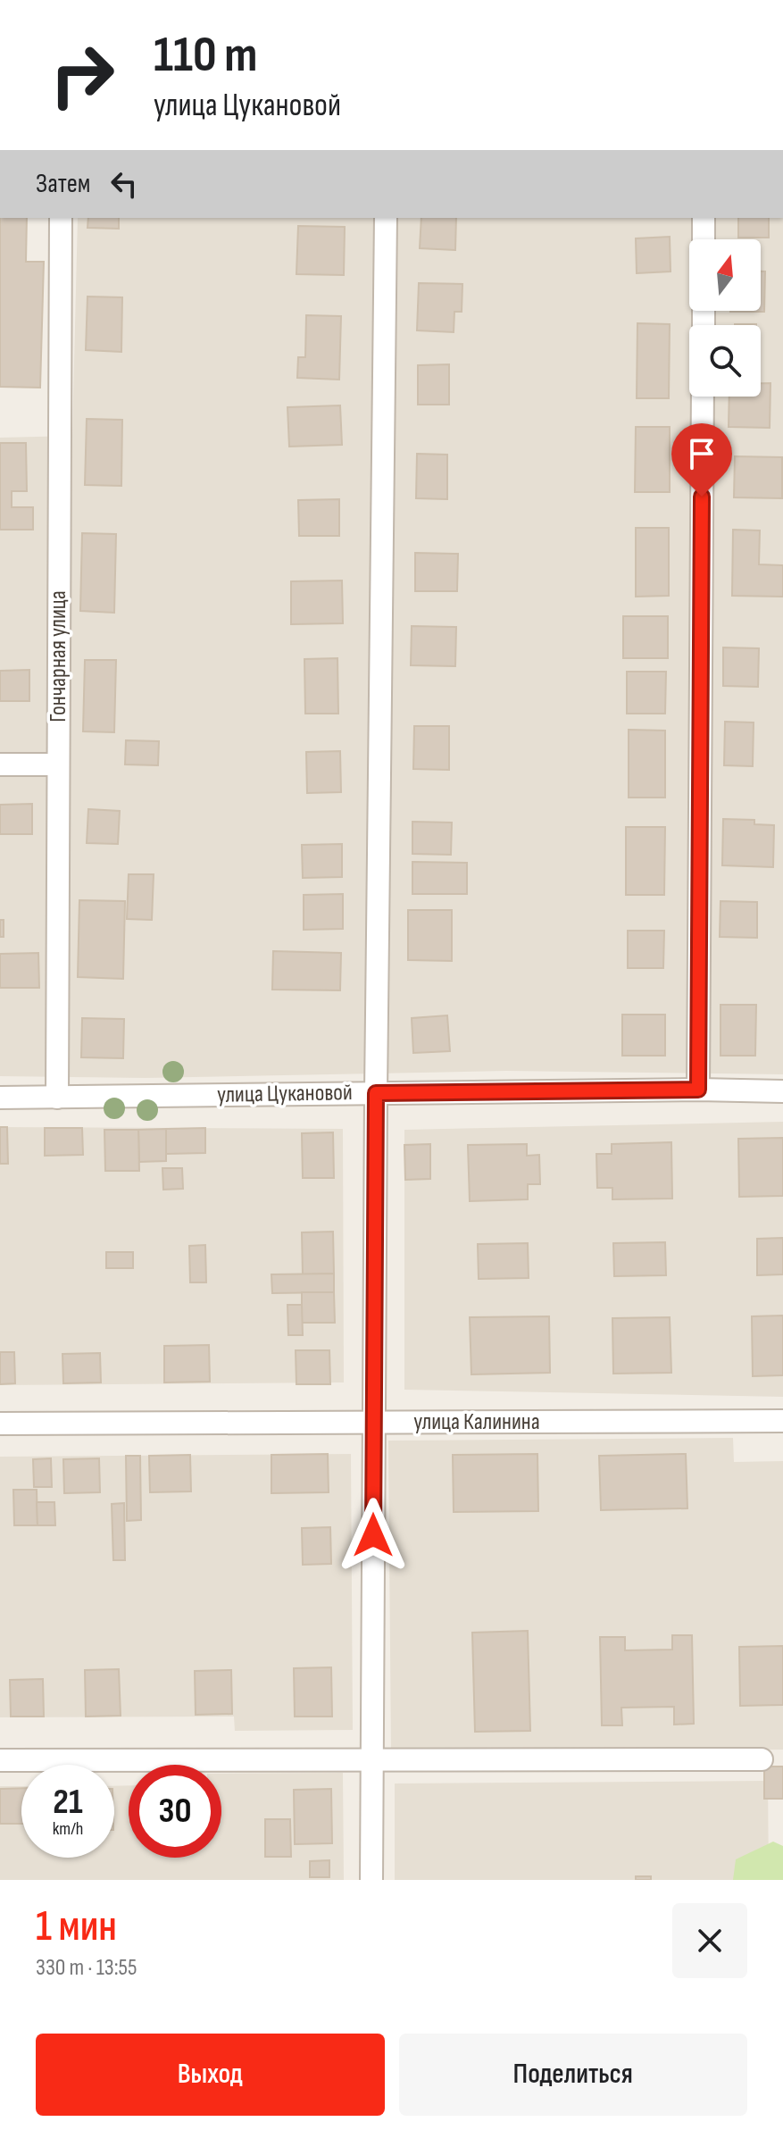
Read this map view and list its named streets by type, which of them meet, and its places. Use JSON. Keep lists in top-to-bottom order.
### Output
{
  "streets": {
    "street": ["Гончарная улица", "улица Цукановой", "улица Калинина"]
  },
  "crossings": [
    ["Гончарная улица", "улица Цукановой"]
  ],
  "north": "top",
  "page": {
    "turn": ["110 m", "улица Цукановой"],
    "then": "Затем",
    "speed": "21 km/h",
    "limit": "30",
    "heading": ["1 мин", "330 m · 13:55"],
    "buttons": ["Выход", "Поделиться"]
  }
}
